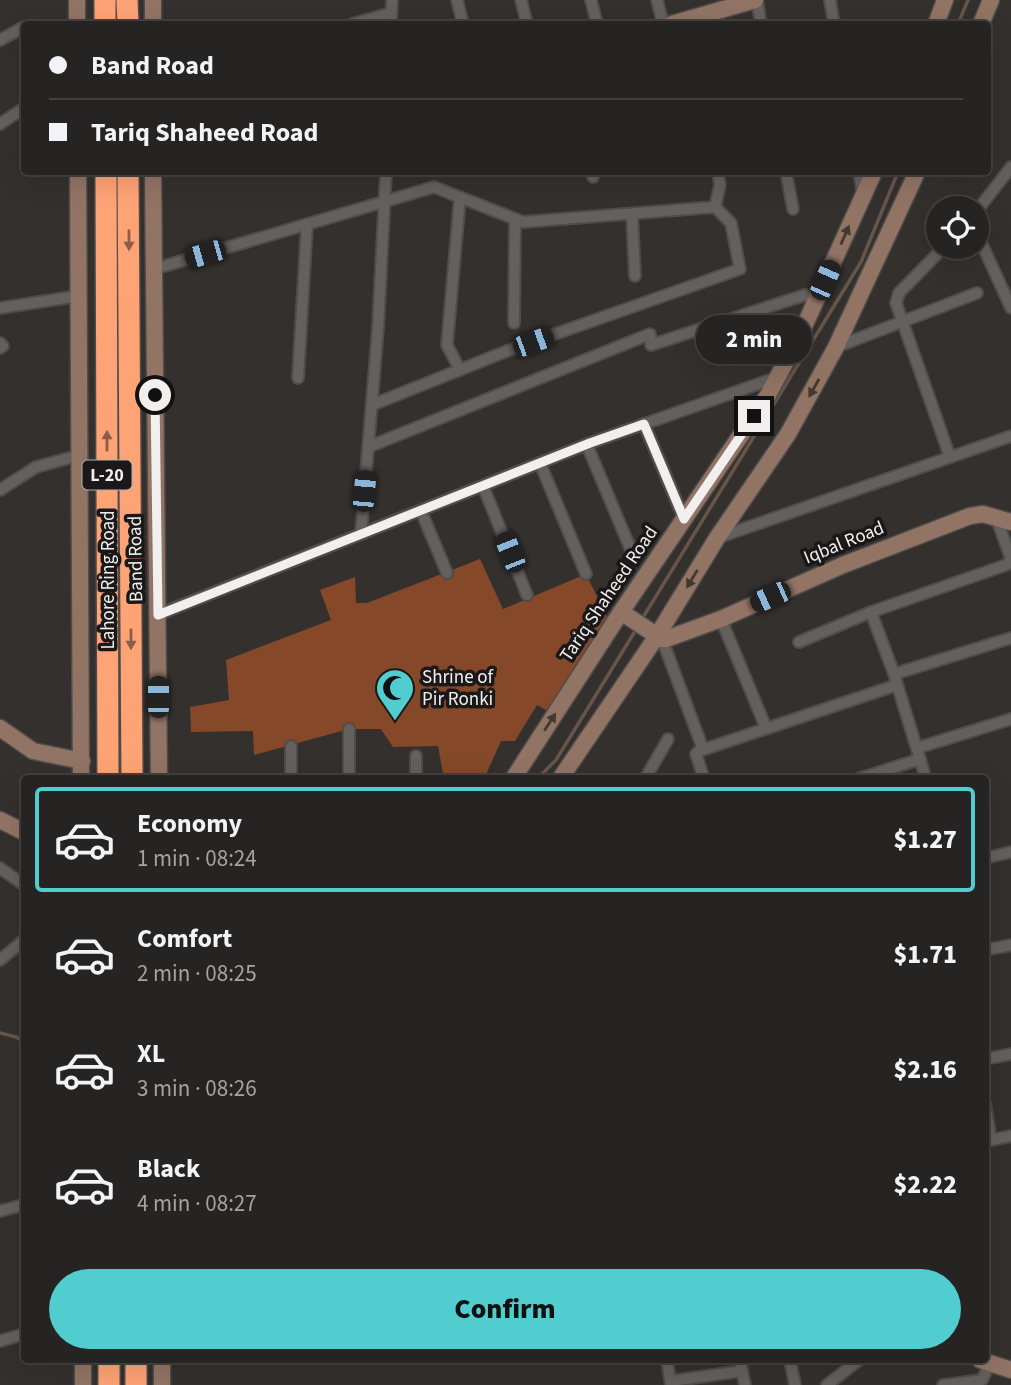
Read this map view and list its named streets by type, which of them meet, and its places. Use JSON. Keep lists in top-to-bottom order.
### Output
{
  "streets": {
    "highway": ["L-20", "Lahore Ring Road"],
    "main road": ["Iqbal Road", "Band Road", "Tariq Shaheed Road"]
  },
  "places": {
    "mosque": ["Shrine of Pir Ronki"]
  },
  "page": {
    "banner": ["Band Road", "Tariq Shaheed Road"],
    "bubble": "2 min",
    "list": [
      {
        "name": "Economy",
        "note": "1 min · 08:24",
        "value": "$1.27"
      },
      {
        "name": "Comfort",
        "note": "2 min · 08:25",
        "value": "$1.71"
      },
      {
        "name": "XL",
        "note": "3 min · 08:26",
        "value": "$2.16"
      },
      {
        "name": "Black",
        "note": "4 min · 08:27",
        "value": "$2.22"
      }
    ],
    "buttons": "Confirm"
  }
}
